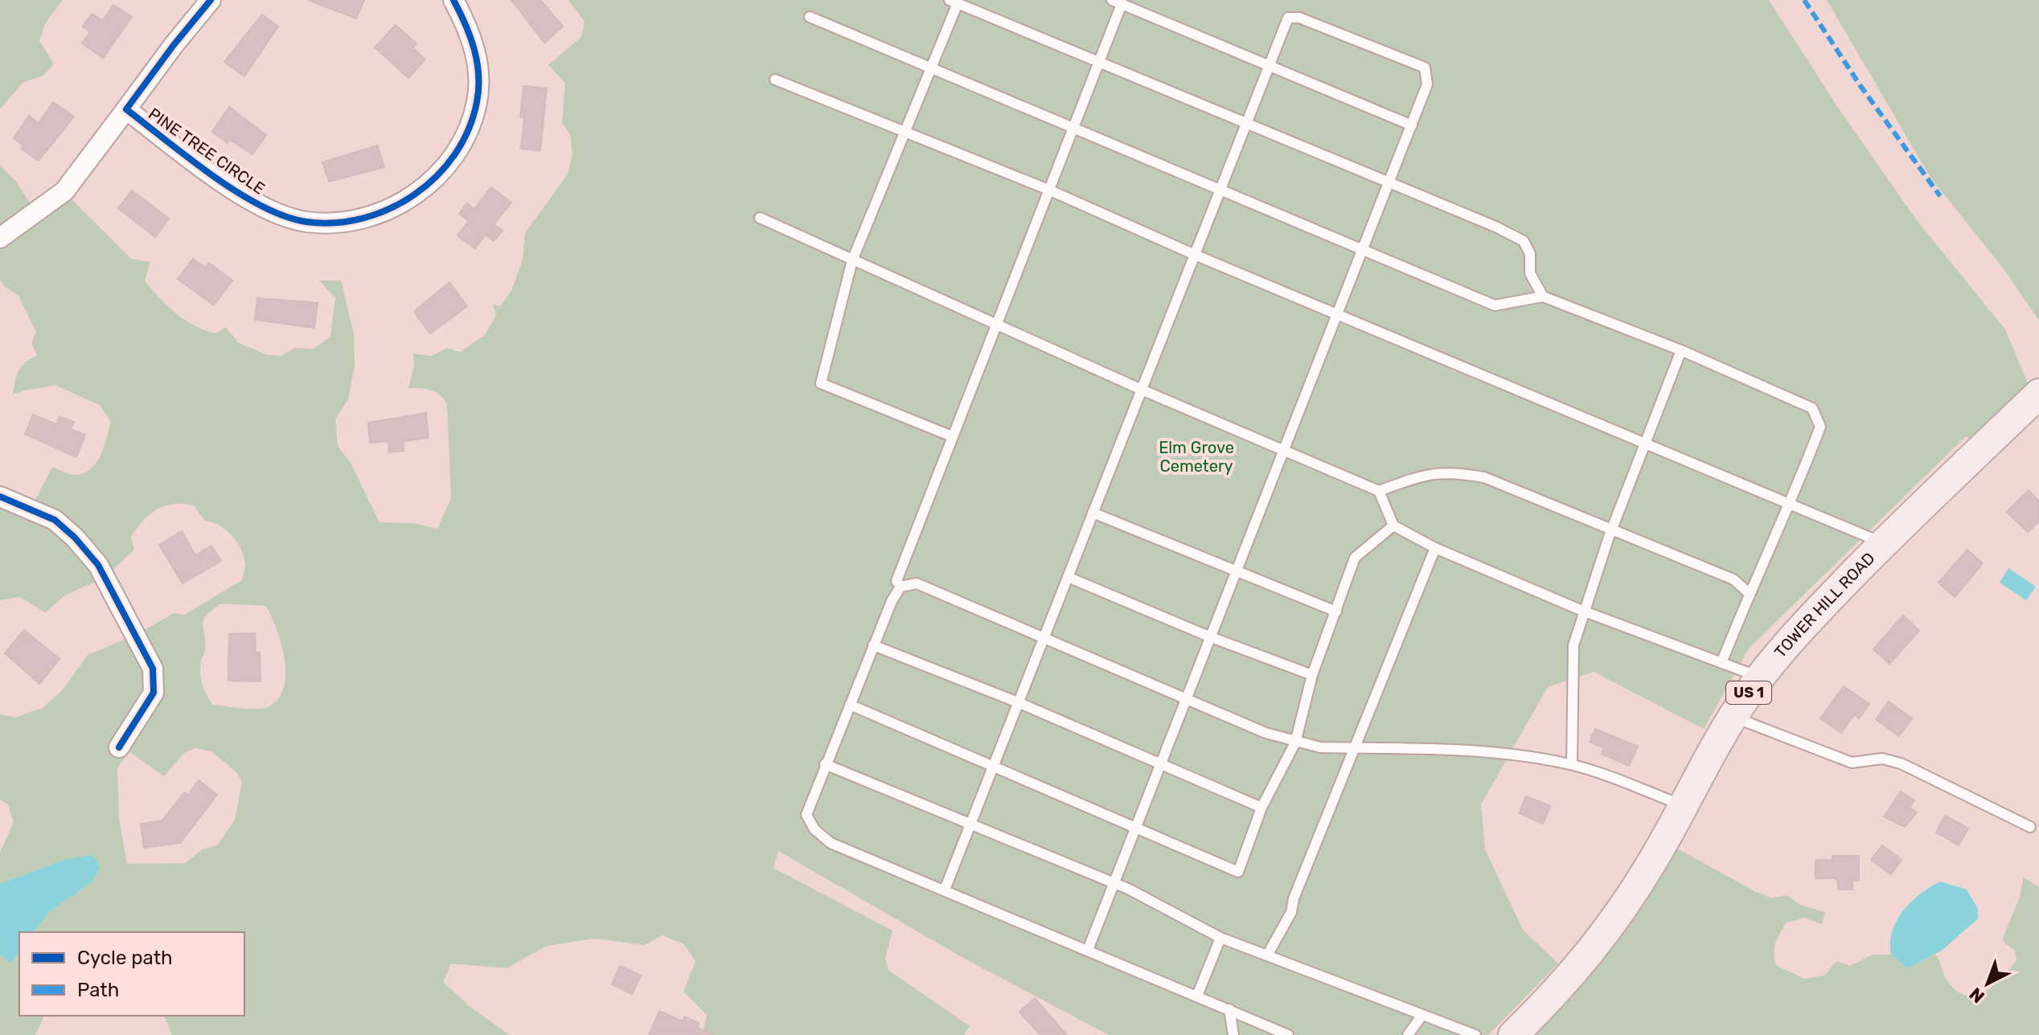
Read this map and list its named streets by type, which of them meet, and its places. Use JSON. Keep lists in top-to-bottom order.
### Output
{
  "streets": {
    "main road": ["TOWER HILL ROAD", "US 1"],
    "street": ["PINE TREE CIRCLE"]
  },
  "parks": ["Elm Grove Cemetery"],
  "legend": ["Cycle path", "Path"],
  "north": "bottom left"
}
